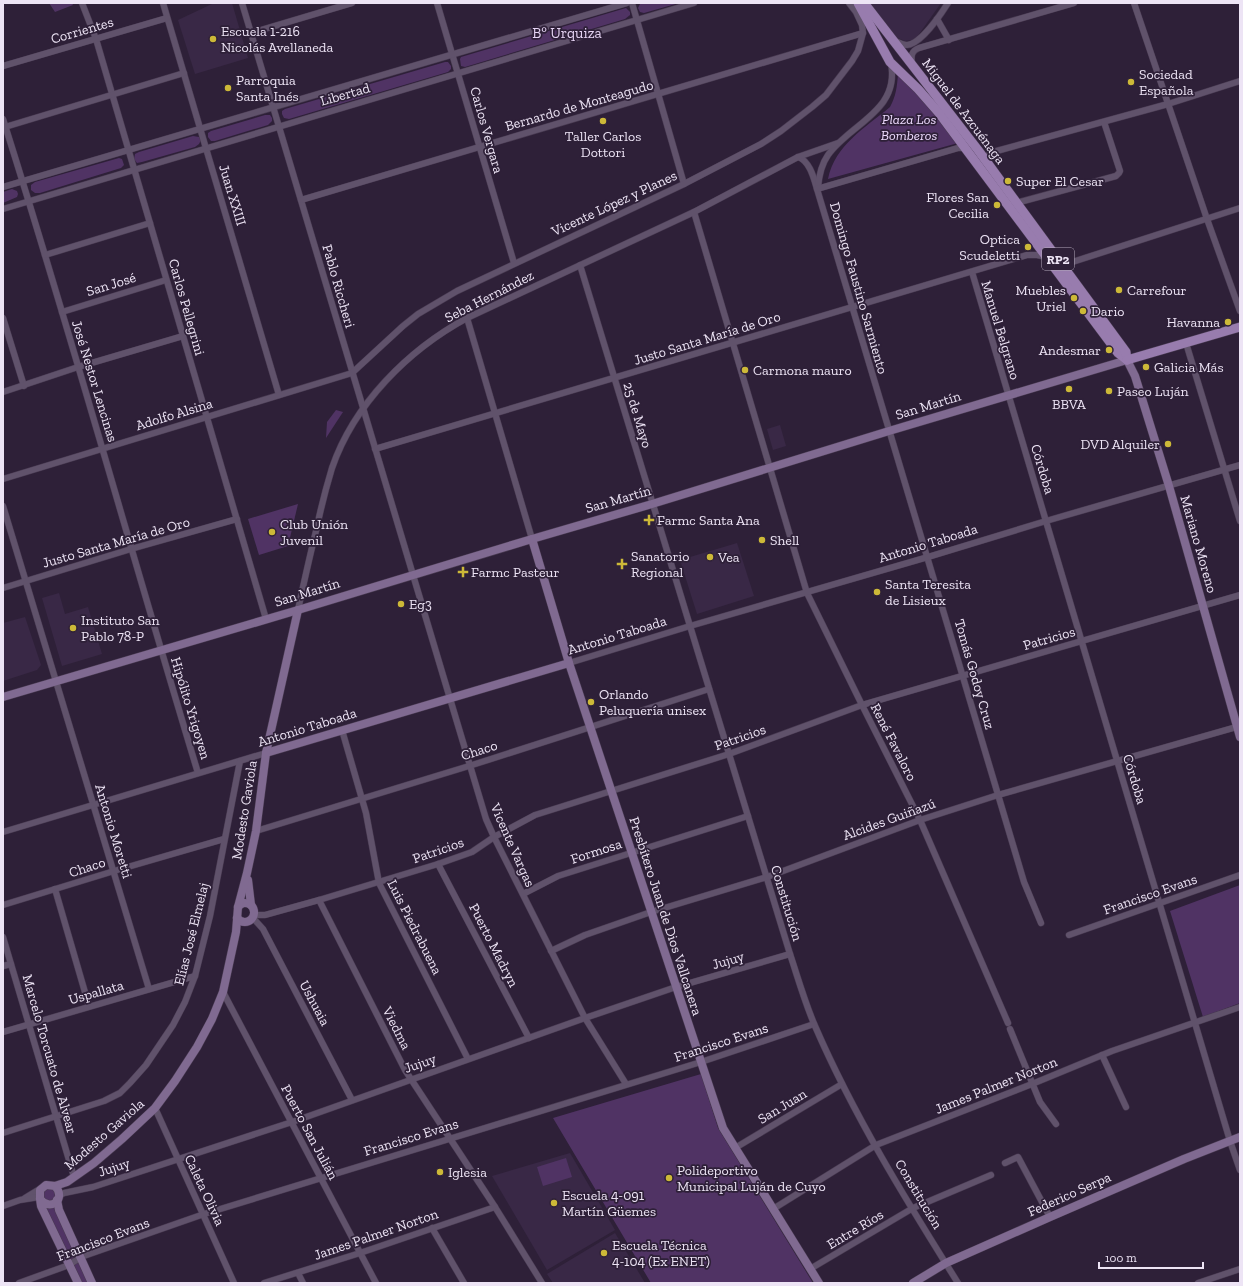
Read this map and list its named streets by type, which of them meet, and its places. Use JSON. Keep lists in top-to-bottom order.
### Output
{
  "streets": {
    "main road": ["Miguel de Azcuénaga", "RP2", "San Martín"],
    "street": [
      "Corrientes",
      "Libertad",
      "Bernardo de Monteagudo",
      "Carlos Vergara",
      "Juan XXIII",
      "Vicente López y Planes",
      "San José",
      "Pablo Riccheri",
      "Domingo Faustino Sarmiento",
      "Seba Hernández",
      "Carlos Pellegrini",
      "Manuel Belgrano",
      "Justo Santa María de Oro",
      "José Nestor Lencinas",
      "Adolfo Alsina",
      "25 de Mayo",
      "Córdoba",
      "Antonio Taboada",
      "Mariano Moreno",
      "Patricios",
      "Tomás Godoy Cruz",
      "Hipólito Yrigoyen",
      "René Favaloro",
      "Chaco",
      "Modesto Gaviola",
      "Alcides Guiñazú",
      "Antonio Moretti",
      "Vicente Vargas",
      "Formosa",
      "Francisco Evans",
      "Constitución",
      "Presbítero Juan de Dios Vallcanera",
      "Luis Piedrabuena",
      "Elías José Elmelaj",
      "Puerto Madryn",
      "Jujuy",
      "Uspallata",
      "Ushuaia",
      "Viedma",
      "Marcelo Torcuato de Alvear",
      "James Palmer Norton",
      "San Juan",
      "Puerto San Julián",
      "Caleta Olivia",
      "Federico Serpa",
      "Entre Ríos"
    ]
  },
  "crossings": [
    ["Corrientes", "Juan XXIII"],
    ["Corrientes", "Carlos Pellegrini"],
    ["Libertad", "Carlos Vergara"],
    ["Libertad", "Juan XXIII"],
    ["Libertad", "Pablo Riccheri"],
    ["Libertad", "Carlos Pellegrini"],
    ["Libertad", "José Nestor Lencinas"],
    ["Bernardo de Monteagudo", "Carlos Vergara"],
    ["Bernardo de Monteagudo", "Vicente López y Planes"],
    ["Bernardo de Monteagudo", "Pablo Riccheri"],
    ["Miguel de Azcuénaga", "Seba Hernández"],
    ["Miguel de Azcuénaga", "Justo Santa María de Oro"],
    ["Miguel de Azcuénaga", "San Martín"],
    ["Miguel de Azcuénaga", "Mariano Moreno"],
    ["Carlos Vergara", "Vicente López y Planes"],
    ["Juan XXIII", "Adolfo Alsina"],
    ["Vicente López y Planes", "Pablo Riccheri"],
    ["Vicente López y Planes", "Adolfo Alsina"],
    ["San José", "Carlos Pellegrini"],
    ["San José", "José Nestor Lencinas"],
    ["Pablo Riccheri", "Seba Hernández"],
    ["Pablo Riccheri", "Justo Santa María de Oro"],
    ["Pablo Riccheri", "San Martín"],
    ["Pablo Riccheri", "Adolfo Alsina"],
    ["Pablo Riccheri", "Vicente Vargas"],
    ["Domingo Faustino Sarmiento", "Seba Hernández"],
    ["Domingo Faustino Sarmiento", "Justo Santa María de Oro"],
    ["Domingo Faustino Sarmiento", "San Martín"],
    ["Domingo Faustino Sarmiento", "Tomás Godoy Cruz"],
    ["Seba Hernández", "San Martín"],
    ["Seba Hernández", "25 de Mayo"],
    ["Seba Hernández", "René Favaloro"],
    ["Seba Hernández", "Modesto Gaviola"],
    ["Carlos Pellegrini", "Justo Santa María de Oro"],
    ["Carlos Pellegrini", "San Martín"],
    ["Carlos Pellegrini", "Adolfo Alsina"],
    ["Manuel Belgrano", "Justo Santa María de Oro"],
    ["Manuel Belgrano", "San Martín"],
    ["Manuel Belgrano", "Córdoba"],
    ["Justo Santa María de Oro", "José Nestor Lencinas"],
    ["Justo Santa María de Oro", "25 de Mayo"],
    ["Justo Santa María de Oro", "René Favaloro"],
    ["Justo Santa María de Oro", "Antonio Moretti"],
    ["José Nestor Lencinas", "San Martín"],
    ["José Nestor Lencinas", "Adolfo Alsina"],
    ["José Nestor Lencinas", "Hipólito Yrigoyen"],
    ["San Martín", "25 de Mayo"],
    ["San Martín", "Córdoba"],
    ["San Martín", "Mariano Moreno"],
    ["San Martín", "Tomás Godoy Cruz"],
    ["San Martín", "Hipólito Yrigoyen"],
    ["San Martín", "René Favaloro"],
    ["San Martín", "Modesto Gaviola"],
    ["San Martín", "Antonio Moretti"],
    ["San Martín", "Vicente Vargas"],
    ["San Martín", "Constitución"],
    ["San Martín", "Presbítero Juan de Dios Vallcanera"],
    ["25 de Mayo", "Constitución"],
    ["Córdoba", "Antonio Taboada"],
    ["Córdoba", "Patricios"],
    ["Córdoba", "Alcides Guiñazú"],
    ["Córdoba", "Francisco Evans"],
    ["Córdoba", "James Palmer Norton"],
    ["Córdoba", "Federico Serpa"],
    ["Antonio Taboada", "Mariano Moreno"],
    ["Antonio Taboada", "Tomás Godoy Cruz"],
    ["Antonio Taboada", "Hipólito Yrigoyen"],
    ["Antonio Taboada", "René Favaloro"],
    ["Antonio Taboada", "Modesto Gaviola"],
    ["Antonio Taboada", "Antonio Moretti"],
    ["Antonio Taboada", "Vicente Vargas"],
    ["Antonio Taboada", "Constitución"],
    ["Antonio Taboada", "Presbítero Juan de Dios Vallcanera"],
    ["Antonio Taboada", "Luis Piedrabuena"],
    ["Antonio Taboada", "Elías José Elmelaj"],
    ["Mariano Moreno", "Patricios"],
    ["Mariano Moreno", "Alcides Guiñazú"],
    ["Patricios", "Tomás Godoy Cruz"],
    ["Patricios", "René Favaloro"],
    ["Patricios", "Modesto Gaviola"],
    ["Patricios", "Vicente Vargas"],
    ["Patricios", "Constitución"],
    ["Patricios", "Presbítero Juan de Dios Vallcanera"],
    ["Patricios", "Luis Piedrabuena"],
    ["Patricios", "Puerto Madryn"],
    ["Patricios", "Ushuaia"],
    ["Patricios", "Viedma"],
    ["Tomás Godoy Cruz", "Alcides Guiñazú"],
    ["René Favaloro", "Alcides Guiñazú"],
    ["René Favaloro", "James Palmer Norton"],
    ["Chaco", "Modesto Gaviola"],
    ["Chaco", "Antonio Moretti"],
    ["Chaco", "Vicente Vargas"],
    ["Chaco", "Constitución"],
    ["Chaco", "Presbítero Juan de Dios Vallcanera"],
    ["Chaco", "Luis Piedrabuena"],
    ["Chaco", "Elías José Elmelaj"],
    ["Modesto Gaviola", "Jujuy"],
    ["Modesto Gaviola", "Ushuaia"],
    ["Modesto Gaviola", "Marcelo Torcuato de Alvear"],
    ["Modesto Gaviola", "Puerto San Julián"],
    ["Modesto Gaviola", "Caleta Olivia"],
    ["Alcides Guiñazú", "Vicente Vargas"],
    ["Alcides Guiñazú", "Constitución"],
    ["Alcides Guiñazú", "Presbítero Juan de Dios Vallcanera"],
    ["Antonio Moretti", "Uspallata"],
    ["Vicente Vargas", "Formosa"],
    ["Vicente Vargas", "Francisco Evans"],
    ["Vicente Vargas", "Jujuy"],
    ["Formosa", "Constitución"],
    ["Formosa", "Presbítero Juan de Dios Vallcanera"],
    ["Francisco Evans", "Constitución"],
    ["Francisco Evans", "Presbítero Juan de Dios Vallcanera"],
    ["Francisco Evans", "Viedma"],
    ["Francisco Evans", "Puerto San Julián"],
    ["Francisco Evans", "Caleta Olivia"],
    ["Constitución", "Jujuy"],
    ["Constitución", "James Palmer Norton"],
    ["Constitución", "San Juan"],
    ["Constitución", "Federico Serpa"],
    ["Constitución", "Entre Ríos"],
    ["Presbítero Juan de Dios Vallcanera", "Jujuy"],
    ["Presbítero Juan de Dios Vallcanera", "James Palmer Norton"],
    ["Presbítero Juan de Dios Vallcanera", "San Juan"],
    ["Presbítero Juan de Dios Vallcanera", "Entre Ríos"],
    ["Luis Piedrabuena", "Jujuy"],
    ["Elías José Elmelaj", "Uspallata"],
    ["Elías José Elmelaj", "Marcelo Torcuato de Alvear"],
    ["Puerto Madryn", "Jujuy"],
    ["Jujuy", "Ushuaia"],
    ["Jujuy", "Viedma"],
    ["Jujuy", "Puerto San Julián"],
    ["Jujuy", "Caleta Olivia"],
    ["Uspallata", "Marcelo Torcuato de Alvear"],
    ["Viedma", "James Palmer Norton"],
    ["James Palmer Norton", "Puerto San Julián"]
  ],
  "districts": ["Bº Urquiza"],
  "parks": ["Plaza Los Bomberos"],
  "places": {
    "other": [
      "Escuela 1-216 Nicolás Avellaneda",
      "Sociedad Española",
      "Parroquia Santa Inés",
      "Taller Carlos Dottori",
      "Super El Cesar",
      "Flores San Cecilia",
      "Optica Scudeletti",
      "Carrefour",
      "Muebles Uriel",
      "Dario",
      "Havanna",
      "Andesmar",
      "Galicia Más",
      "Carmona mauro",
      "BBVA",
      "Paseo Luján",
      "DVD Alquiler",
      "Club Unión Juvenil",
      "Shell",
      "Vea",
      "Santa Teresita de Lisieux",
      "Eg3",
      "Instituto San Pablo 78-P",
      "Orlando Peluquería unisex",
      "Iglesia",
      "Polideportivo Municipal Luján de Cuyo",
      "Escuela 4-091 Martín Güemes",
      "Escuela Técnica 4-104 (Ex ENET)"
    ],
    "health": ["Farmc Santa Ana", "Sanatorio Regional", "Farmc Pasteur"]
  },
  "scale_bar": "100 m"
}
